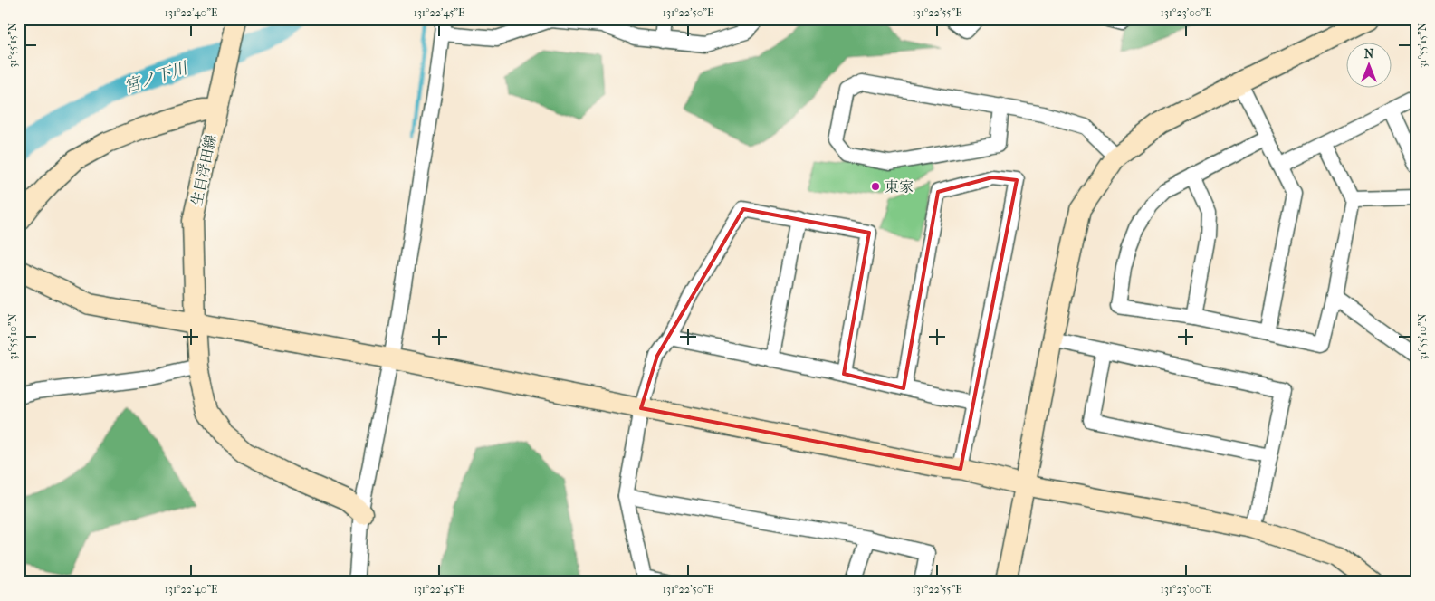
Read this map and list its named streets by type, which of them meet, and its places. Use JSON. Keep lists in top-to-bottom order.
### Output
{
  "streets": {
    "street": ["生目浮田線"]
  },
  "water": ["宮ノ下川"],
  "places": ["東家"],
  "north": "top",
  "coordinates": [
    "131°22'40\"E",
    "131°22'45\"E",
    "131°22'50\"E",
    "131°22'55\"E",
    "131°23'00\"E",
    "31°55'15\"N",
    "31°55'10\"N"
  ]
}
